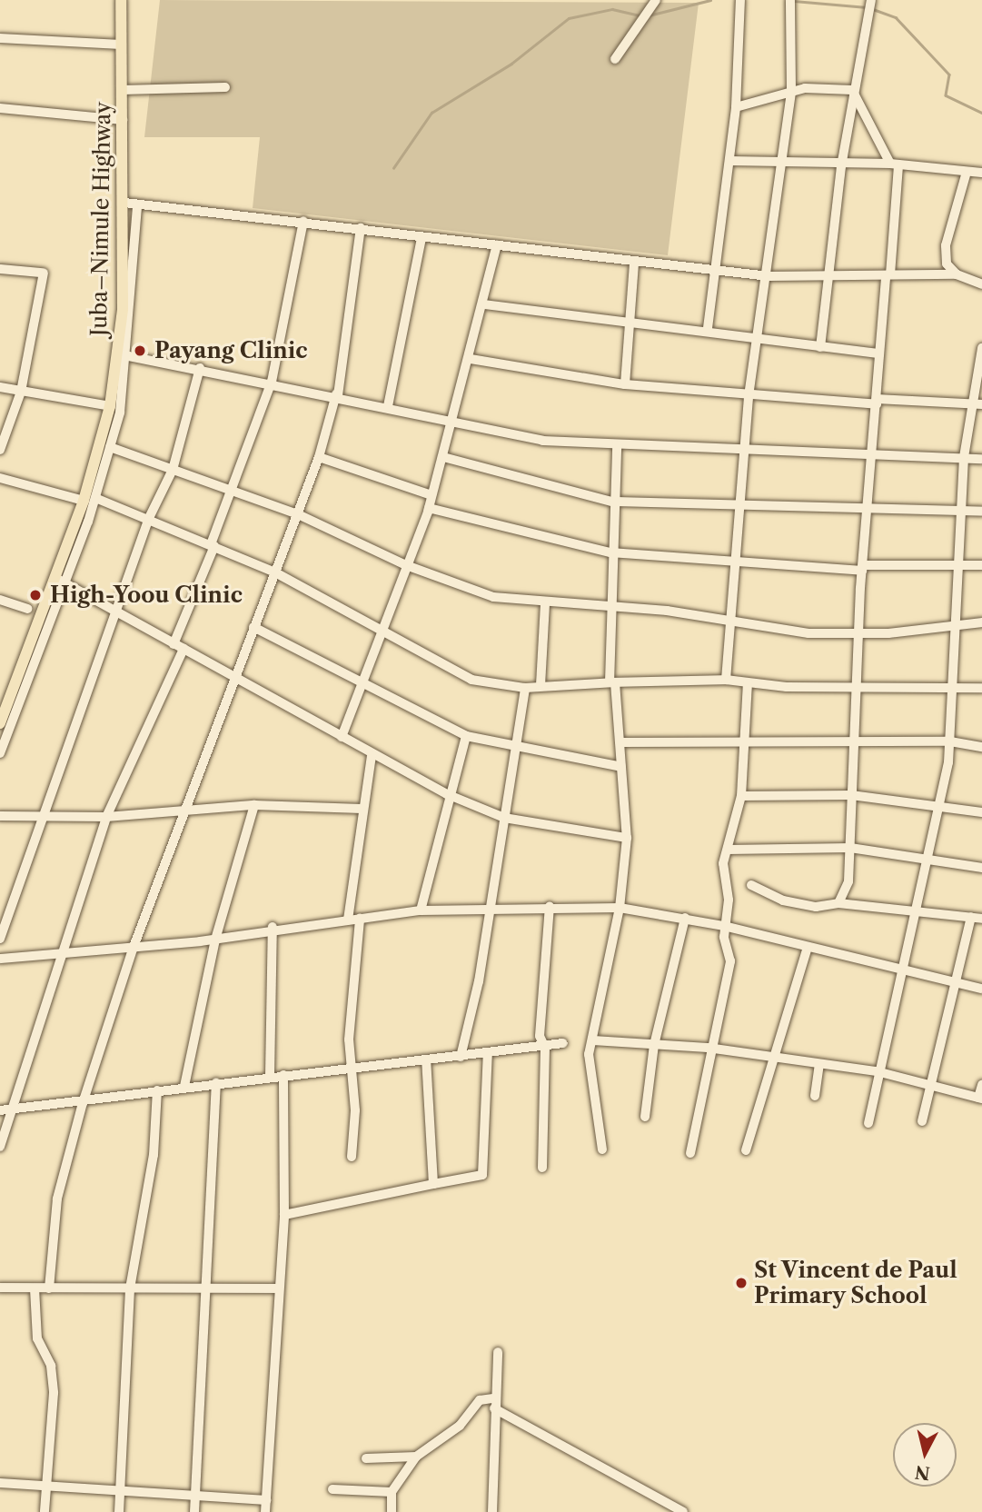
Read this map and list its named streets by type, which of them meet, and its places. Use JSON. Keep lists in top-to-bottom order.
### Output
{
  "streets": {
    "main road": ["Juba–Nimule Highway"]
  },
  "places": ["Payang Clinic", "High-Yoou Clinic", "St Vincent de Paul Primary School"],
  "north": "bottom"
}
